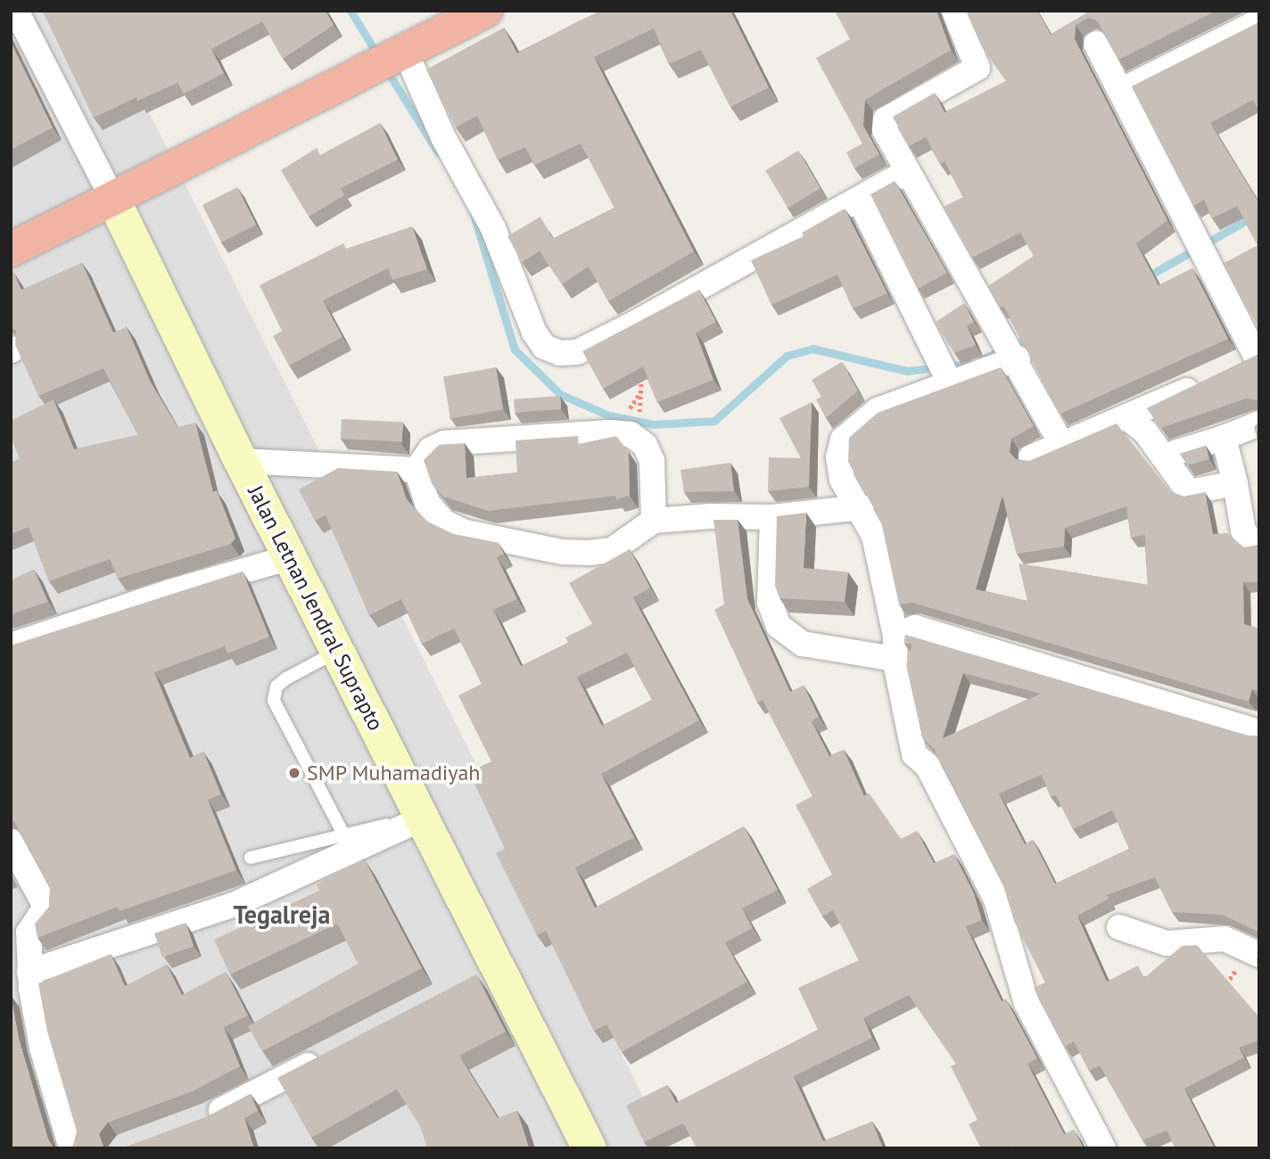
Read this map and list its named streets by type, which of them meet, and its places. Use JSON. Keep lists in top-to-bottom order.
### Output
{
  "streets": {
    "main road": ["Jalan Letnan Jendral Suprapto"]
  },
  "districts": ["Tegalreja"],
  "places": ["SMP Muhamadiyah"]
}
